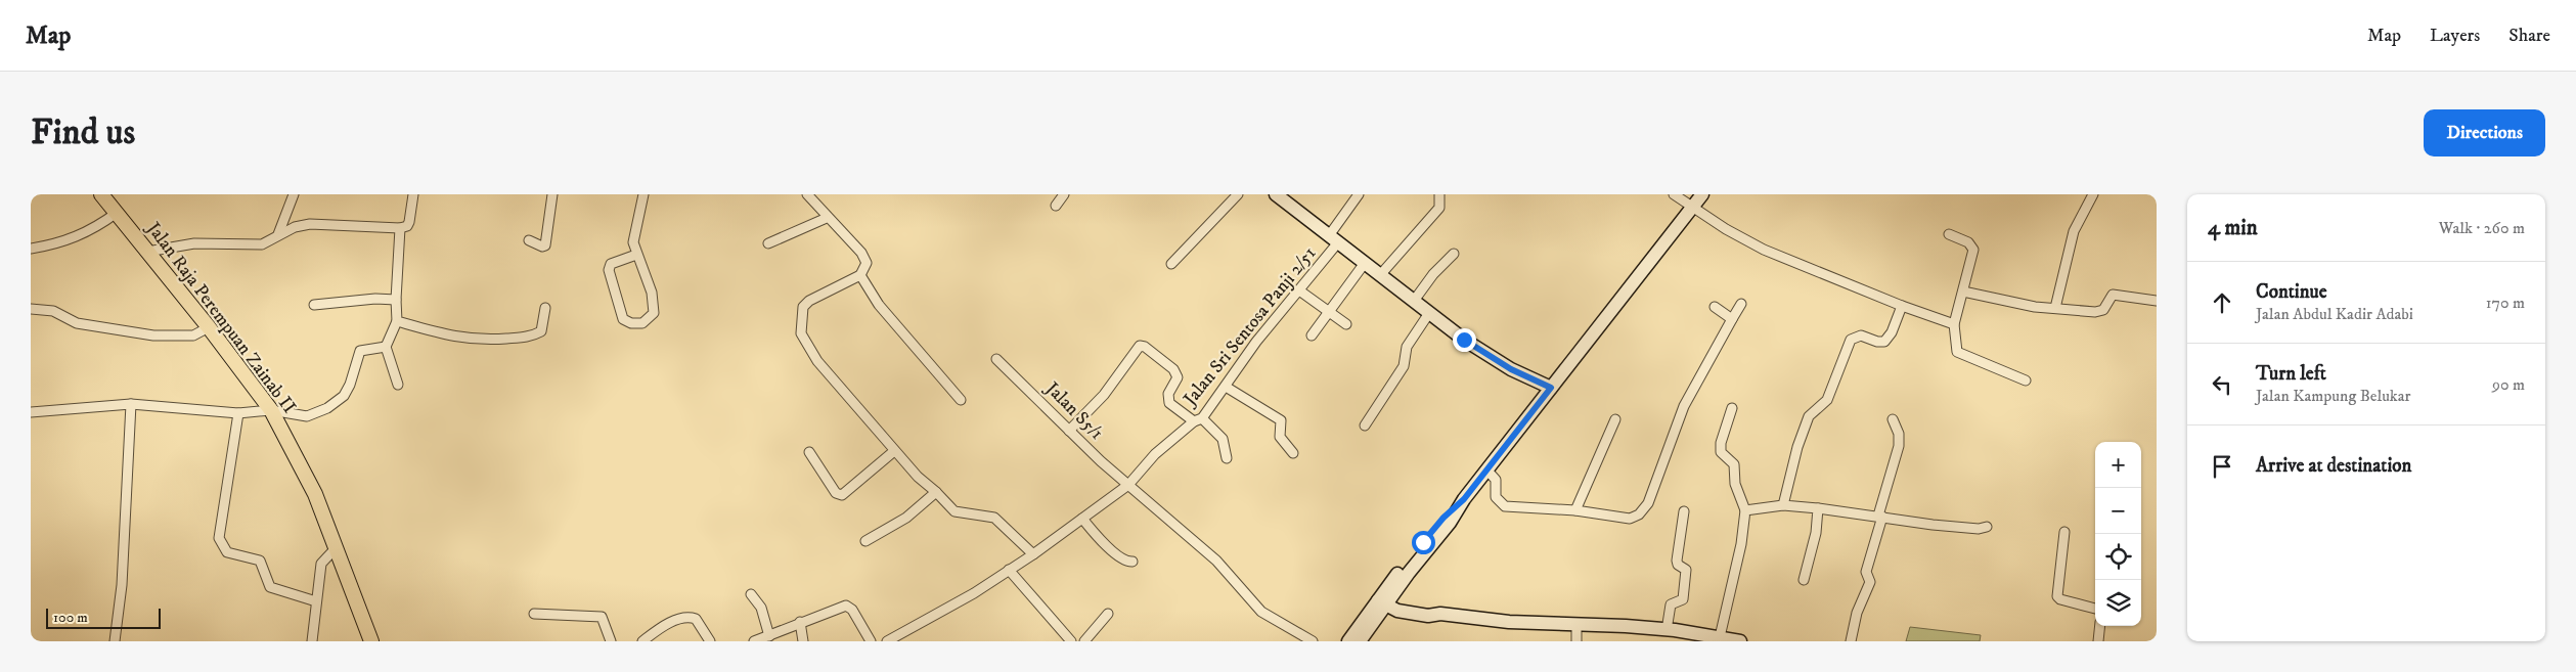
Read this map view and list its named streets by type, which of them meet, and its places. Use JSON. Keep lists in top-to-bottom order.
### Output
{
  "streets": {
    "main road": ["Jalan Raja Perempuan Zainab II"],
    "street": ["Jalan Sri Sentosa Panji 2/51", "Jalan S5/1"]
  },
  "crossings": [
    ["Jalan Sri Sentosa Panji 2/51", "Jalan S5/1"]
  ],
  "scale_bar": "100 m",
  "page": {
    "header": "Map",
    "nav": ["Map", "Layers", "Share"],
    "buttons": "Directions",
    "title": "Find us",
    "heading": ["4 min", "Walk · 260 m"],
    "list": [
      ["Continue", "Jalan Abdul Kadir Adabi", "170 m"],
      ["Turn left", "Jalan Kampung Belukar", "90 m"],
      "Arrive at destination"
    ],
    "map_buttons": ["+", "−"],
    "scale": "100 m"
  }
}
